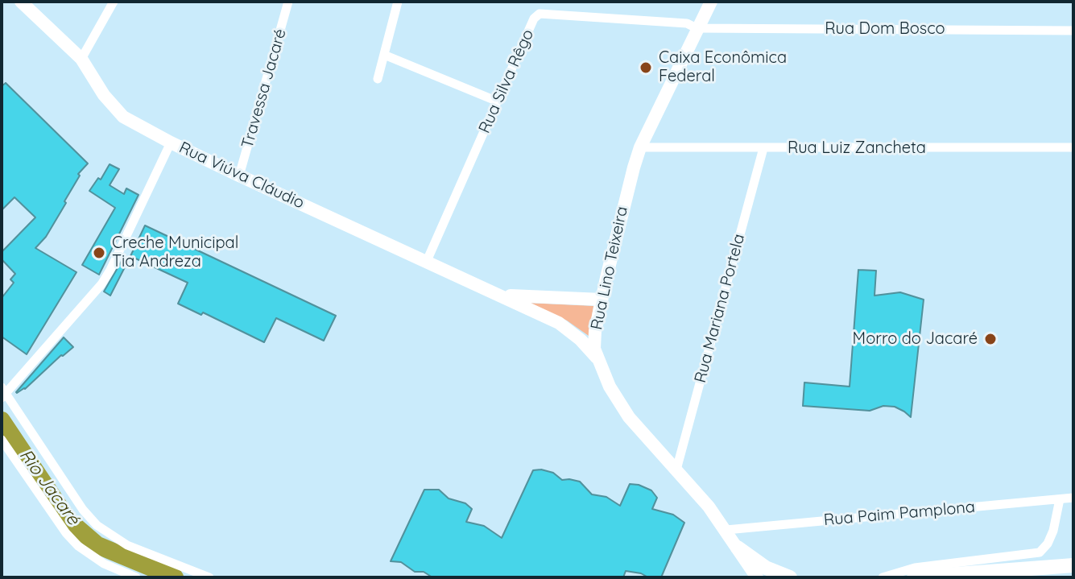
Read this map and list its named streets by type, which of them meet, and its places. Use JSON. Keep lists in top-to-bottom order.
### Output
{
  "streets": {
    "street": [
      "Rua Dom Bosco",
      "Rua Silva Rêgo",
      "Travessa Jacaré",
      "Rua Luiz Zancheta",
      "Rua Viúva Cláudio",
      "Rua Lino Teixeira",
      "Rua Mariana Portela",
      "Rua Paim Pamplona"
    ]
  },
  "crossings": [
    ["Rua Dom Bosco", "Rua Silva Rêgo"],
    ["Rua Dom Bosco", "Rua Lino Teixeira"],
    ["Rua Silva Rêgo", "Rua Viúva Cláudio"],
    ["Rua Silva Rêgo", "Rua Lino Teixeira"],
    ["Travessa Jacaré", "Rua Viúva Cláudio"],
    ["Rua Luiz Zancheta", "Rua Lino Teixeira"],
    ["Rua Luiz Zancheta", "Rua Mariana Portela"],
    ["Rua Viúva Cláudio", "Rua Lino Teixeira"],
    ["Rua Lino Teixeira", "Rua Mariana Portela"],
    ["Rua Lino Teixeira", "Rua Paim Pamplona"]
  ],
  "water": ["Rio Jacaré"],
  "places": ["Caixa Econômica Federal", "Creche Municipal Tia Andreza", "Morro do Jacaré"]
}
